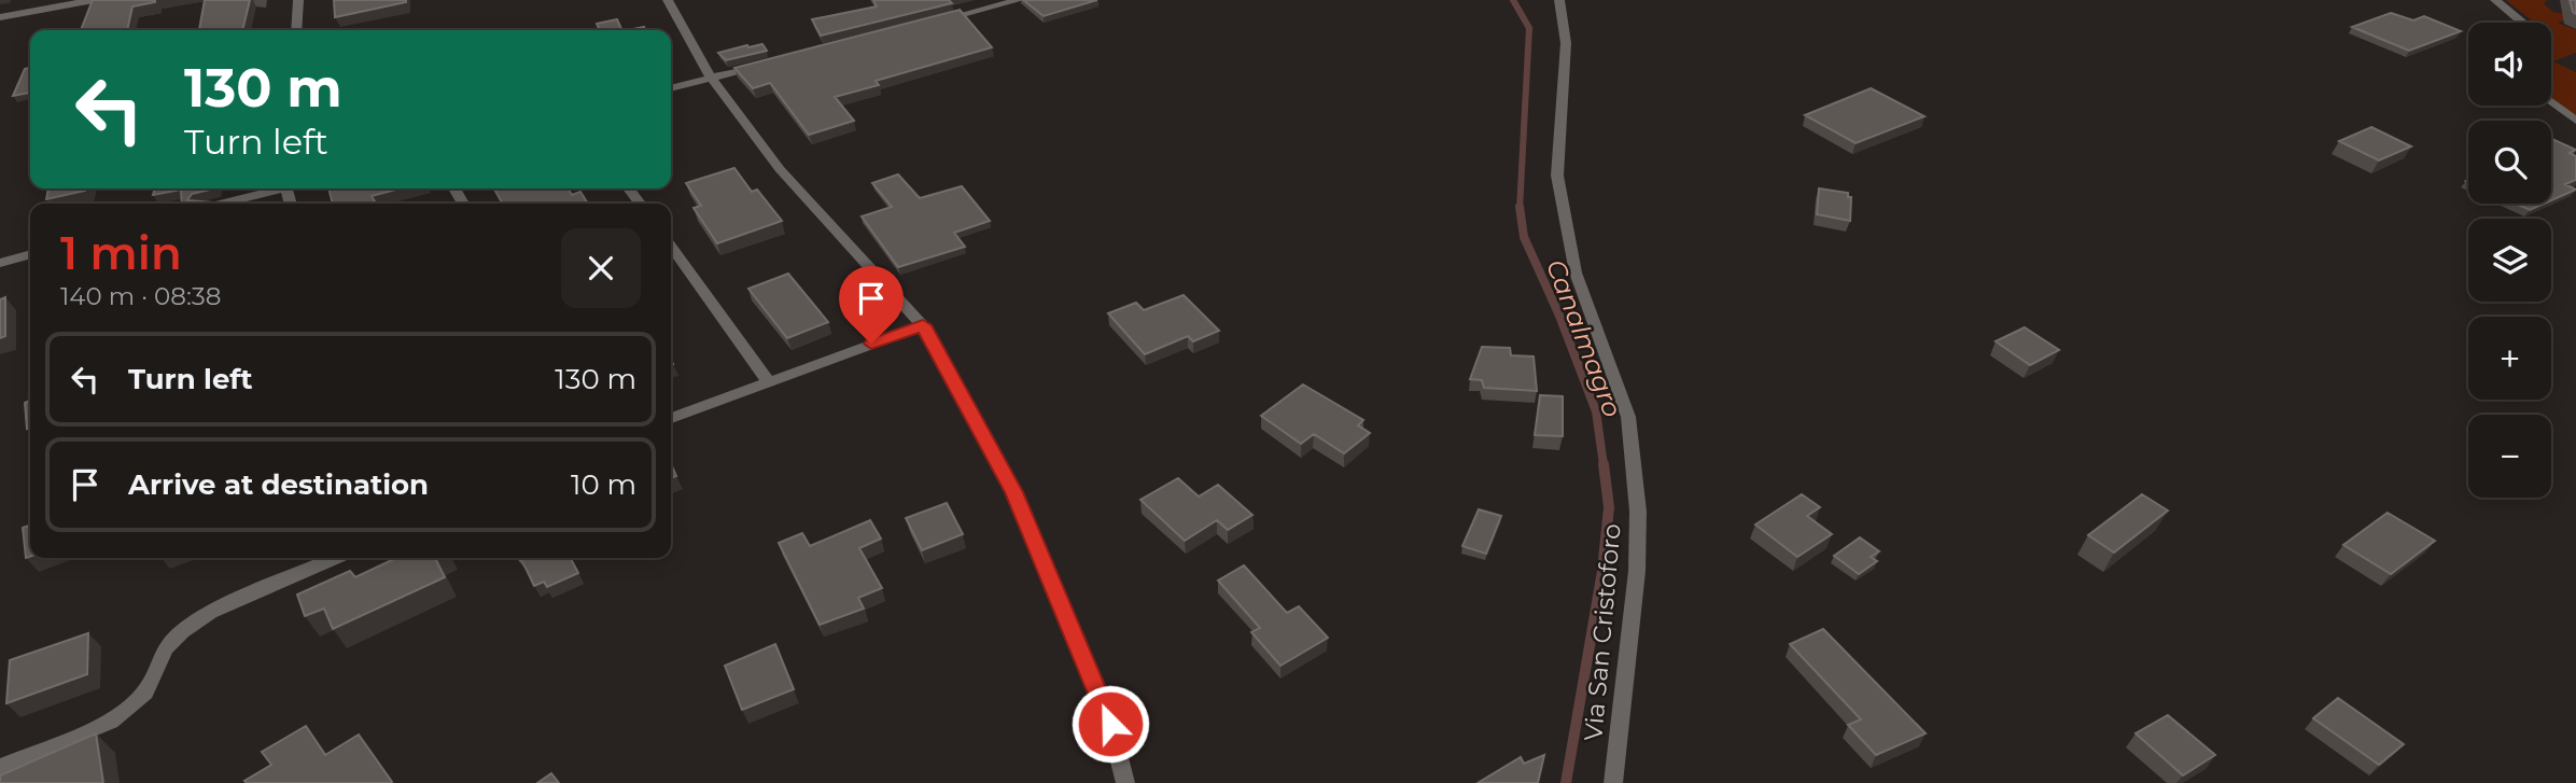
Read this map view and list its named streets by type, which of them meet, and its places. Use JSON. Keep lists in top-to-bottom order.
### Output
{
  "streets": {
    "street": ["Via San Cristoforo"]
  },
  "water": ["Canalmagro"],
  "page": {
    "map_buttons": ["+", "−"],
    "turn": ["130 m", "Turn left"],
    "heading": ["1 min", "140 m · 08:38"],
    "list": [
      {
        "name": "Turn left",
        "value": "130 m"
      },
      {
        "name": "Arrive at destination",
        "value": "10 m"
      }
    ]
  }
}
